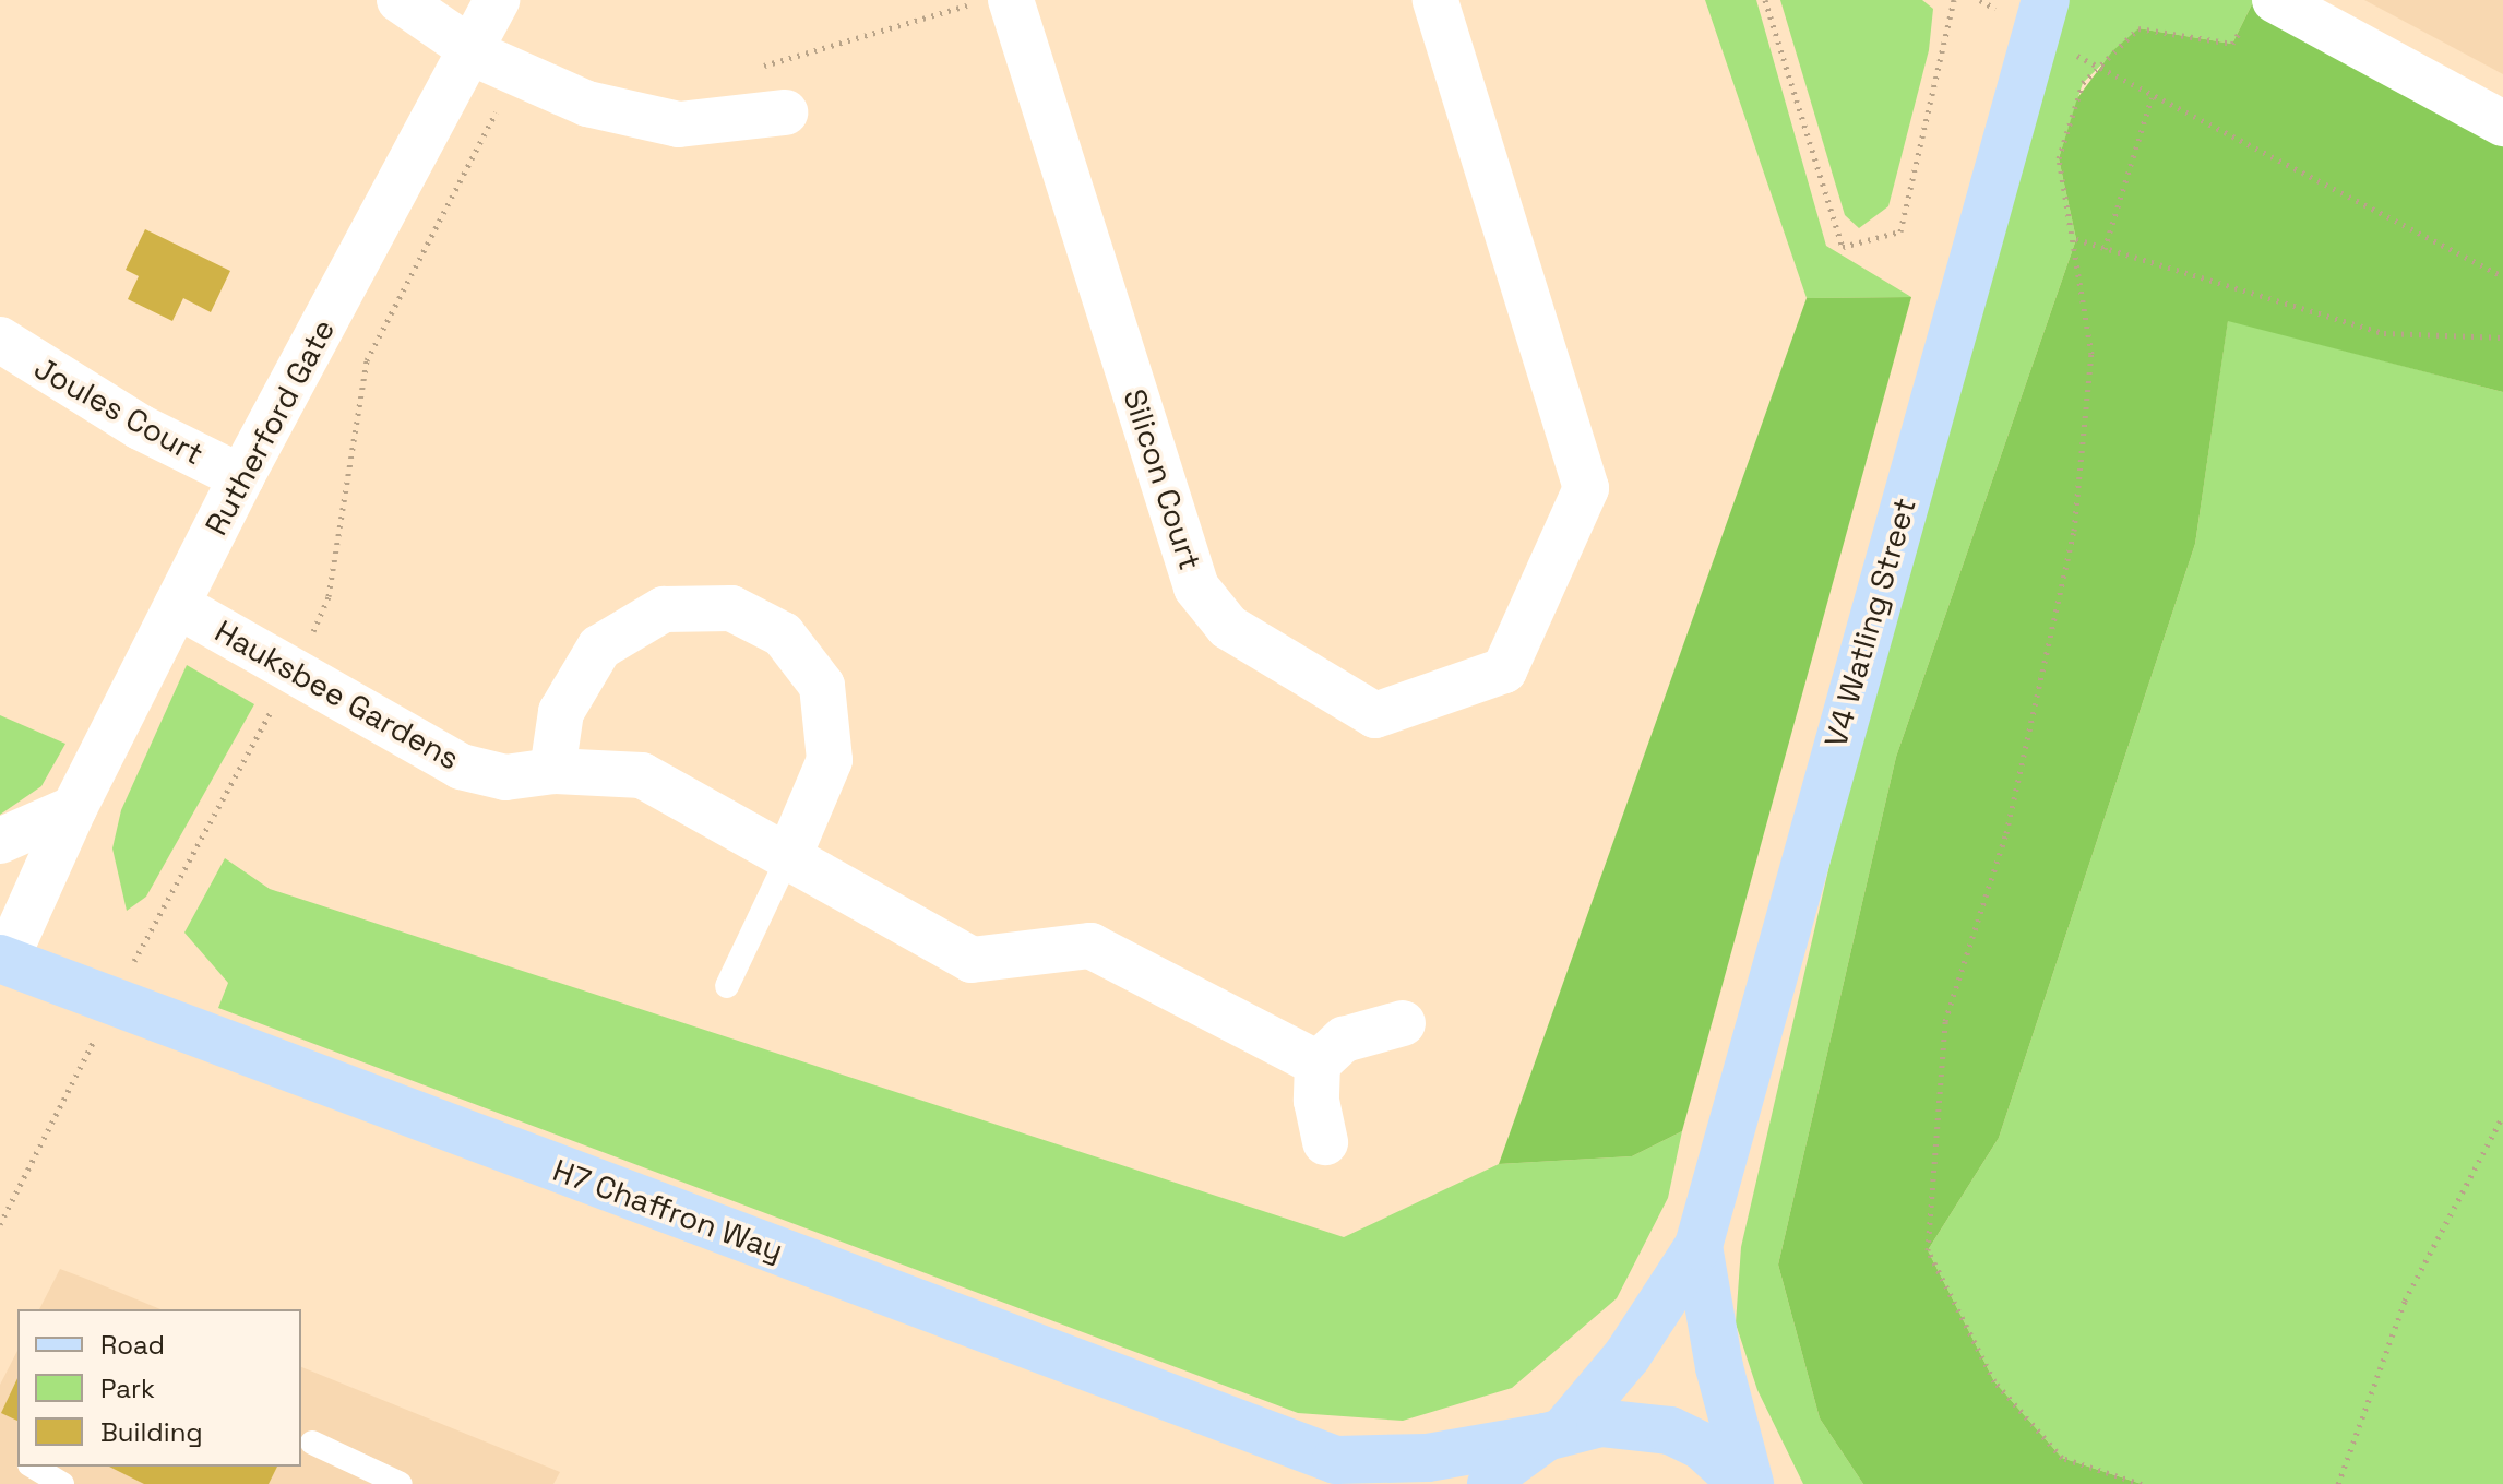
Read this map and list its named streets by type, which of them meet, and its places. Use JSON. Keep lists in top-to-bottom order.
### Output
{
  "streets": {
    "street": [
      "Joules Court",
      "Rutherford Gate",
      "Silicon Court",
      "V4 Watling Street",
      "Hauksbee Gardens",
      "H7 Chaffron Way"
    ]
  },
  "crossings": [
    ["Joules Court", "Rutherford Gate"],
    ["Rutherford Gate", "Hauksbee Gardens"],
    ["Rutherford Gate", "H7 Chaffron Way"],
    ["V4 Watling Street", "H7 Chaffron Way"]
  ],
  "legend": ["Road", "Park", "Building"]
}
